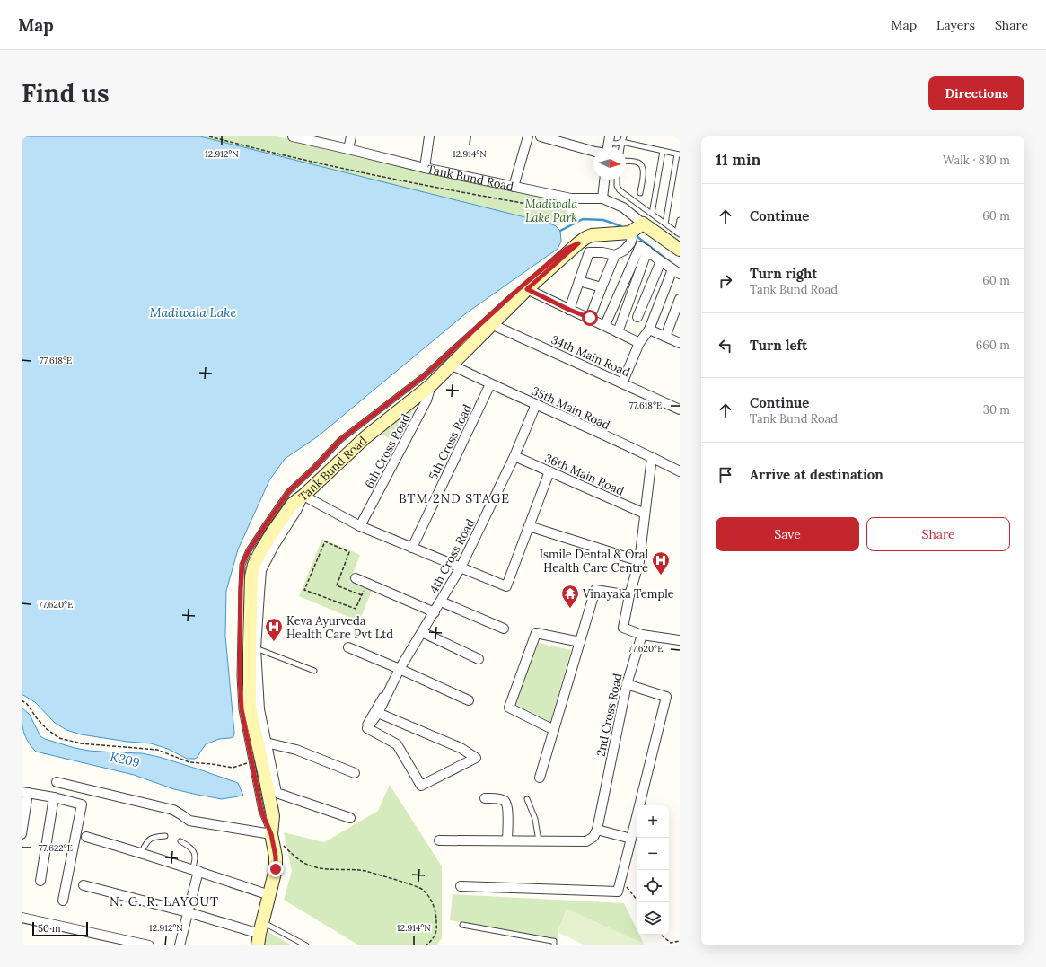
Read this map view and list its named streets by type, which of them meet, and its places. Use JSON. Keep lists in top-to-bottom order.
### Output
{
  "streets": {
    "main road": ["Tank Bund Road"],
    "street": [
      "34th Main Road",
      "35th Main Road",
      "5th Cross Road",
      "6th Cross Road",
      "36th Main Road",
      "4th Cross Road",
      "2nd Cross Road"
    ]
  },
  "crossings": [
    ["Tank Bund Road", "34th Main Road"],
    ["Tank Bund Road", "35th Main Road"],
    ["Tank Bund Road", "6th Cross Road"],
    ["35th Main Road", "5th Cross Road"],
    ["35th Main Road", "4th Cross Road"],
    ["36th Main Road", "4th Cross Road"]
  ],
  "districts": ["BTM 2ND STAGE", "N. G. R. LAYOUT"],
  "water": ["Madiwala Lake", "K209"],
  "parks": ["Madiwala Lake Park"],
  "places": {
    "hospital": ["Ismile Dental & Oral Health Care Centre", "Keva Ayurveda Health Care Pvt Ltd"],
    "temple": ["Vinayaka Temple"]
  },
  "scale_bar": "50 m",
  "north": "right",
  "page": {
    "header": "Map",
    "nav": ["Map", "Layers", "Share"],
    "buttons": [
      "Directions",
      ["Save", "Share"]
    ],
    "title": "Find us",
    "heading": ["11 min", "Walk · 810 m"],
    "list": [
      ["Continue", "60 m"],
      ["Turn right", "Tank Bund Road", "60 m"],
      ["Turn left", "660 m"],
      ["Continue", "Tank Bund Road", "30 m"],
      "Arrive at destination"
    ],
    "map_buttons": ["+", "−"],
    "scale": "50 m"
  },
  "coordinates": [
    "12.912°N",
    "12.914°N",
    "77.618°E",
    "77.620°E",
    "77.622°E"
  ]
}
